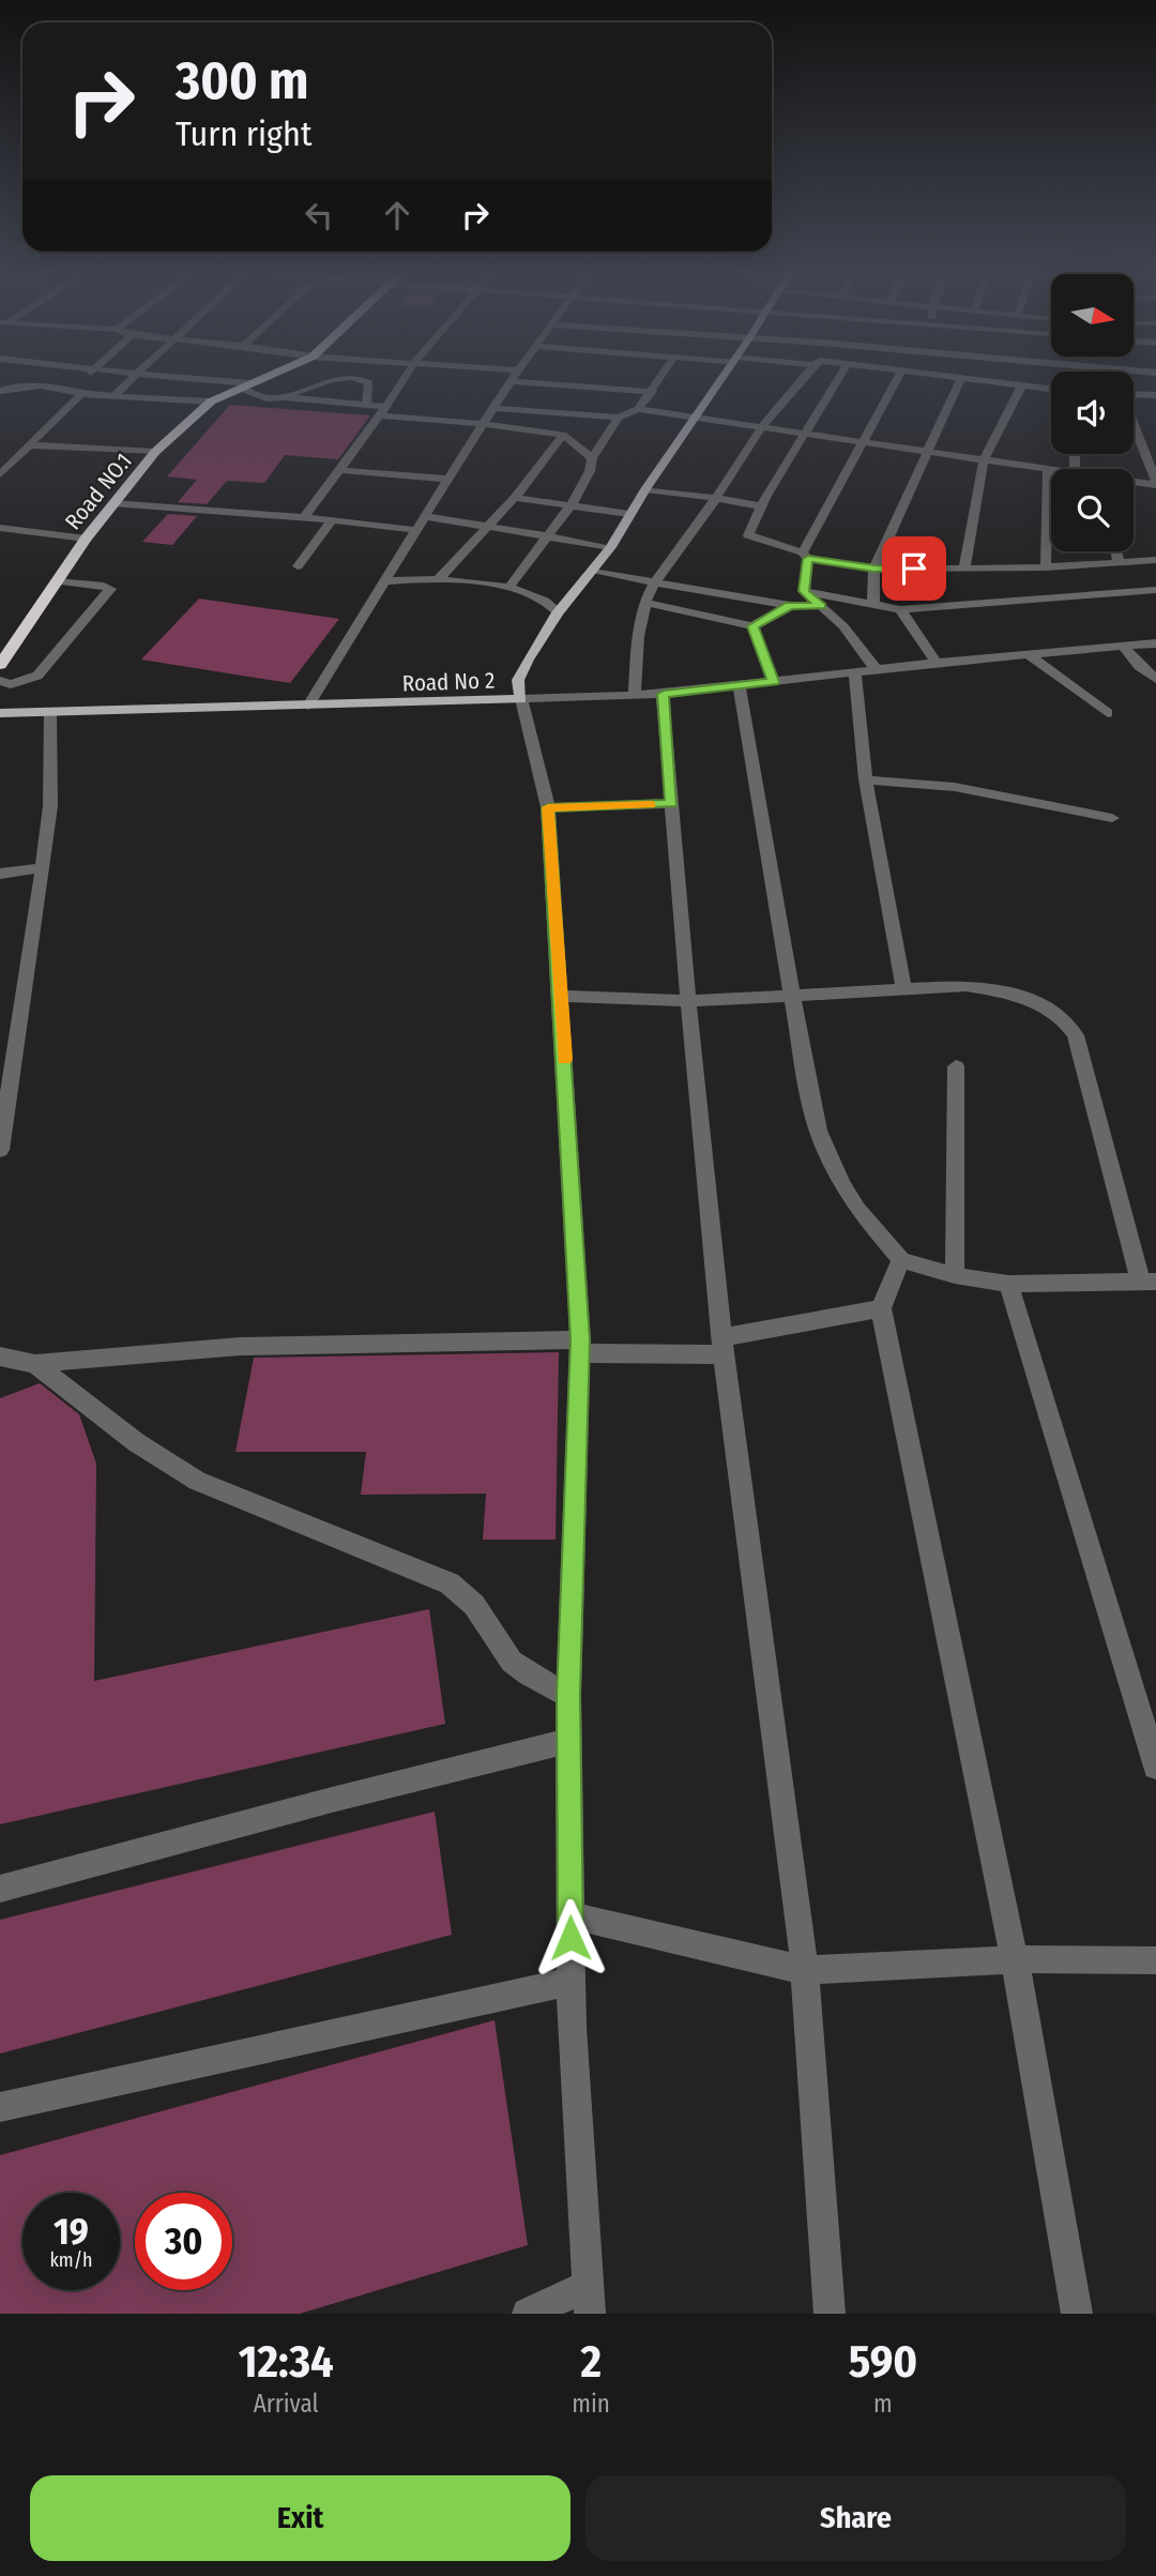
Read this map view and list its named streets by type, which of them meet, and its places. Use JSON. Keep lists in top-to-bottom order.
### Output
{
  "streets": {
    "highway": ["Road NO.1"],
    "main road": ["Road No 2"]
  },
  "north": "right",
  "page": {
    "turn": ["300 m", "Turn right"],
    "speed": "19 km/h",
    "limit": "30",
    "eta": [
      "12:34",
      "Arrival",
      "2",
      "min",
      "590",
      "m"
    ],
    "buttons": ["Exit", "Share"]
  }
}
